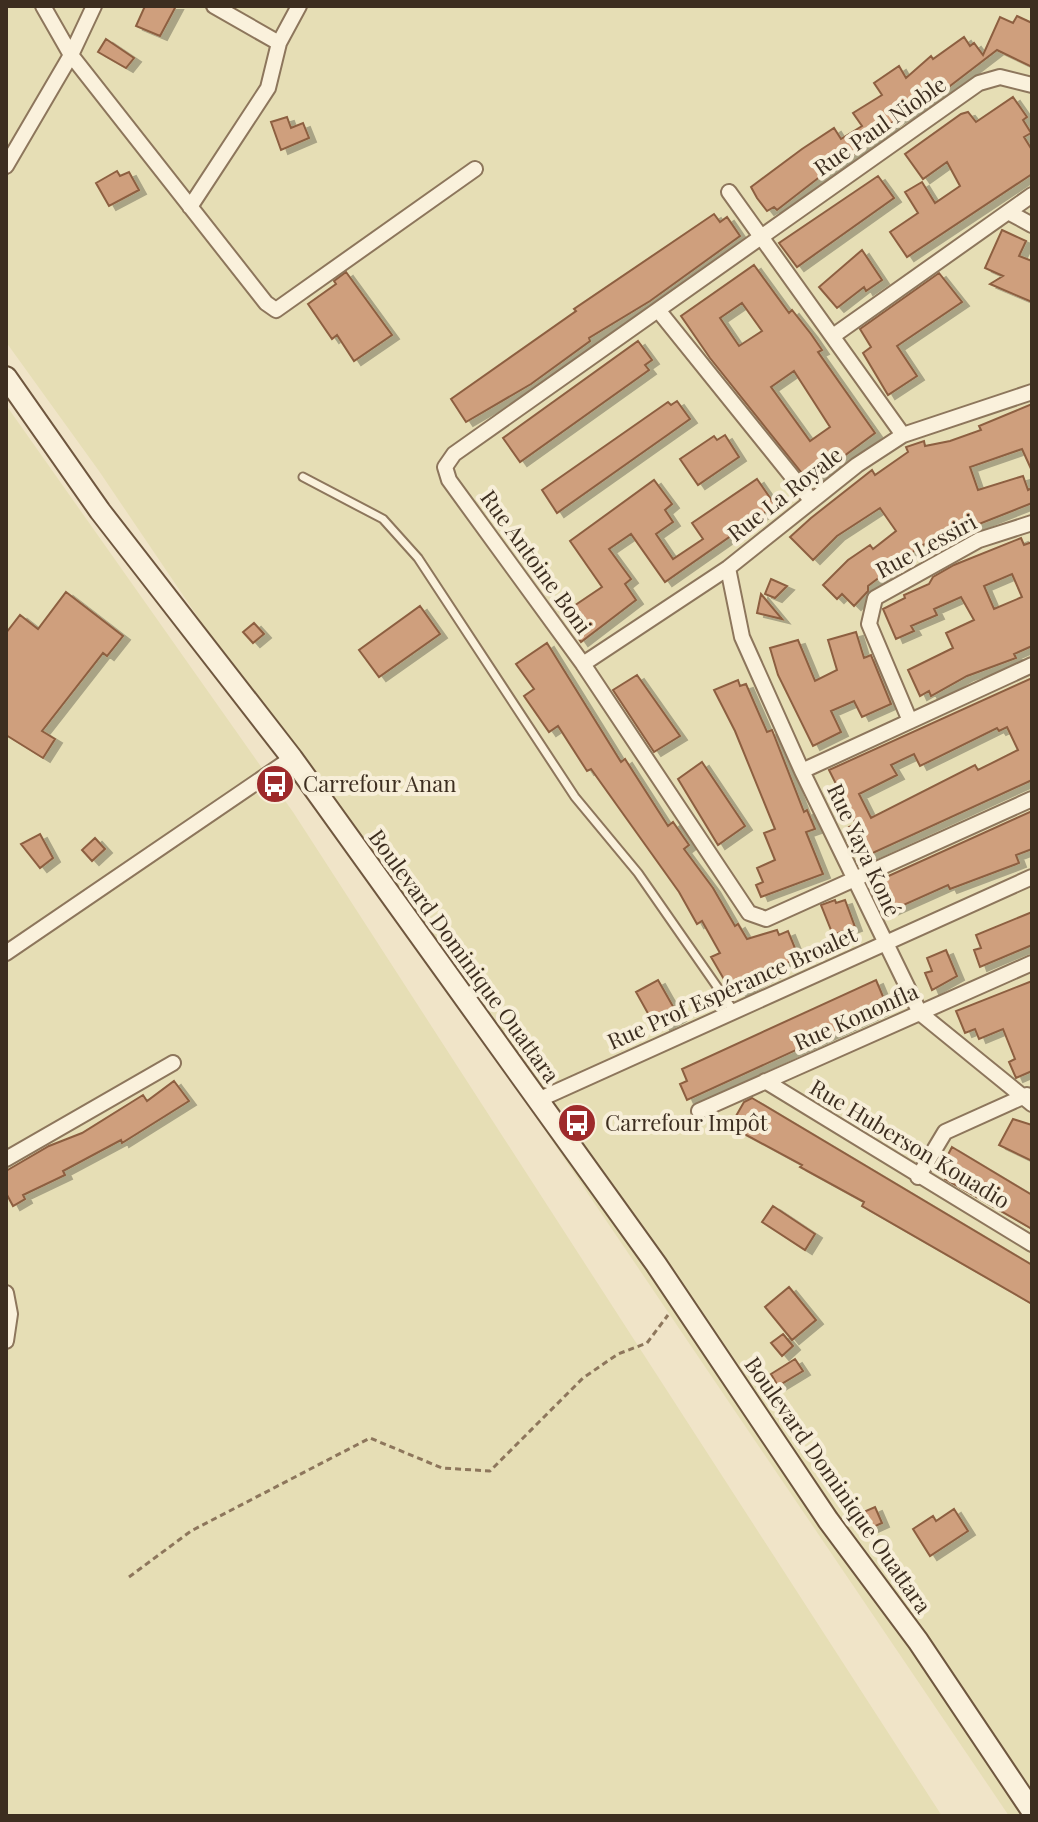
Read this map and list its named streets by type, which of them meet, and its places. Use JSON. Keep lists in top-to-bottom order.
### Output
{
  "streets": {
    "street": [
      "Rue Paul Nioble",
      "Rue La Royale",
      "Rue Lessiri",
      "Rue Antoine Boni",
      "Rue Yaya Koné",
      "Boulevard Dominique Ouattara",
      "Rue Prof Espérance Broalet",
      "Rue Kononfla",
      "Rue Huberson Kouadio"
    ]
  },
  "crossings": [
    ["Rue Paul Nioble", "Rue Antoine Boni"],
    ["Rue La Royale", "Rue Antoine Boni"],
    ["Rue La Royale", "Rue Yaya Koné"],
    ["Rue Antoine Boni", "Rue Yaya Koné"],
    ["Rue Yaya Koné", "Rue Prof Espérance Broalet"],
    ["Rue Yaya Koné", "Rue Kononfla"],
    ["Boulevard Dominique Ouattara", "Rue Prof Espérance Broalet"],
    ["Rue Kononfla", "Rue Huberson Kouadio"]
  ],
  "places": {
    "bus stop": ["Carrefour Anan", "Carrefour Impôt"]
  }
}
